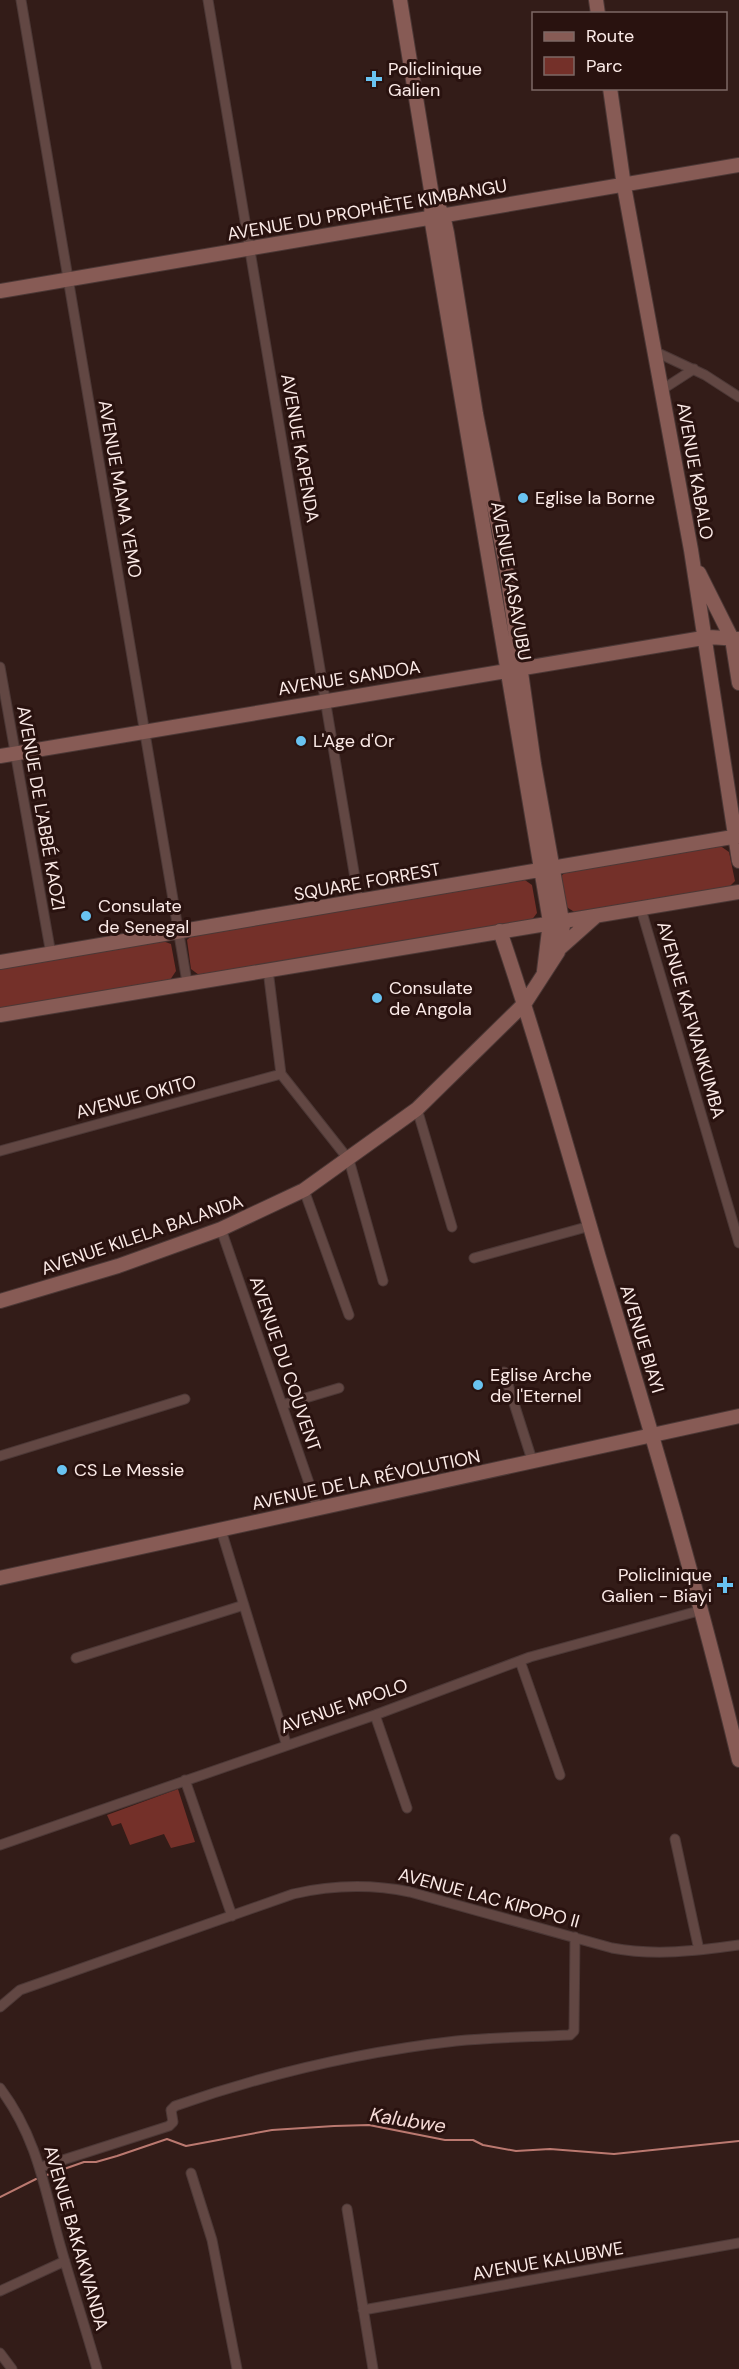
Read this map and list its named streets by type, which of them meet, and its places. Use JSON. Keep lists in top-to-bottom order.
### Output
{
  "streets": {
    "street": [
      "AVENUE DU PROPHÈTE KIMBANGU",
      "AVENUE KAPENDA",
      "AVENUE KABALO",
      "AVENUE MAMA YEMO",
      "AVENUE KASAVUBU",
      "AVENUE SANDOA",
      "AVENUE DE L'ABBÉ KAOZI",
      "SQUARE FORREST",
      "AVENUE KAFWANKUMBA",
      "AVENUE OKITO",
      "AVENUE KILELA BALANDA",
      "AVENUE BIAYI",
      "AVENUE DU COUVENT",
      "AVENUE DE LA RÉVOLUTION",
      "AVENUE MPOLO",
      "AVENUE LAC KIPOPO II",
      "AVENUE BAKAKWANDA",
      "AVENUE KALUBWE"
    ]
  },
  "crossings": [
    ["AVENUE DU PROPHÈTE KIMBANGU", "AVENUE KAPENDA"],
    ["AVENUE DU PROPHÈTE KIMBANGU", "AVENUE KABALO"],
    ["AVENUE DU PROPHÈTE KIMBANGU", "AVENUE MAMA YEMO"],
    ["AVENUE DU PROPHÈTE KIMBANGU", "AVENUE KASAVUBU"],
    ["AVENUE KAPENDA", "AVENUE SANDOA"],
    ["AVENUE KAPENDA", "SQUARE FORREST"],
    ["AVENUE KABALO", "AVENUE SANDOA"],
    ["AVENUE KABALO", "SQUARE FORREST"],
    ["AVENUE MAMA YEMO", "AVENUE SANDOA"],
    ["AVENUE MAMA YEMO", "SQUARE FORREST"],
    ["AVENUE KASAVUBU", "AVENUE SANDOA"],
    ["AVENUE KASAVUBU", "SQUARE FORREST"],
    ["AVENUE KASAVUBU", "AVENUE KILELA BALANDA"],
    ["AVENUE SANDOA", "AVENUE DE L'ABBÉ KAOZI"],
    ["AVENUE DE L'ABBÉ KAOZI", "SQUARE FORREST"],
    ["AVENUE KILELA BALANDA", "AVENUE BIAYI"],
    ["AVENUE KILELA BALANDA", "AVENUE DU COUVENT"],
    ["AVENUE BIAYI", "AVENUE DE LA RÉVOLUTION"],
    ["AVENUE BIAYI", "AVENUE MPOLO"],
    ["AVENUE DU COUVENT", "AVENUE DE LA RÉVOLUTION"]
  ],
  "water": ["Kalubwe"],
  "places": {
    "health": ["Policlinique Galien", "Policlinique Galien - Biayi"],
    "other": [
      "Eglise la Borne",
      "L'Age d'Or",
      "Consulate de Senegal",
      "Consulate de Angola",
      "Eglise Arche de l'Eternel",
      "CS Le Messie"
    ]
  },
  "legend": ["Route", "Parc"]
}
